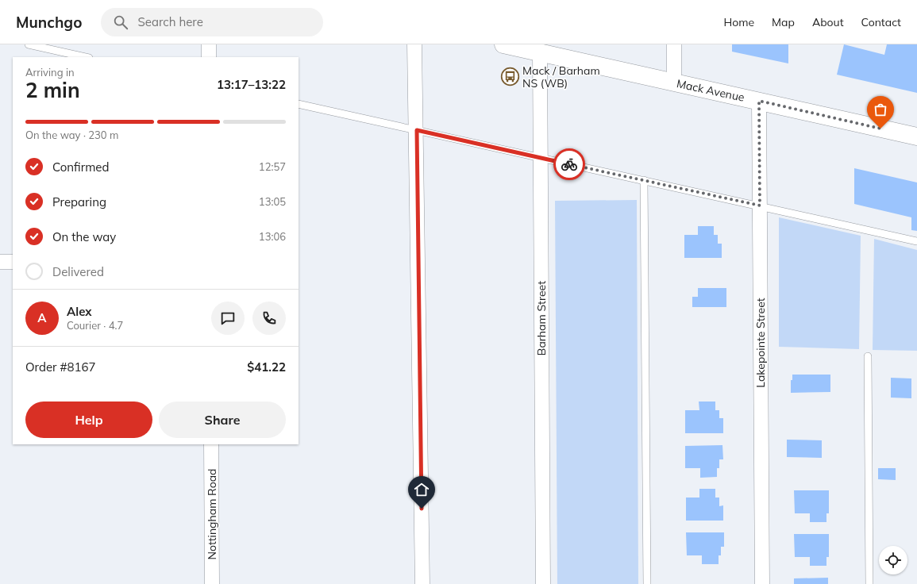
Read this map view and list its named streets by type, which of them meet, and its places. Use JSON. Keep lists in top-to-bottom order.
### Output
{
  "streets": {
    "main road": ["Mack Avenue"],
    "street": ["Barham Street", "Lakepointe Street", "Nottingham Road"]
  },
  "crossings": [
    ["Mack Avenue", "Barham Street"],
    ["Mack Avenue", "Lakepointe Street"]
  ],
  "places": {
    "bus stop": ["Mack / Barham NS (WB)"]
  },
  "page": {
    "header": "Munchgo",
    "search": "Search here",
    "nav": [
      "Home",
      "Map",
      "About",
      "Contact"
    ],
    "heading": ["2 min", "Arriving in", "13:17–13:22"],
    "panel": [
      "Alex",
      "Courier · 4.7",
      "Order #8167",
      "$41.22"
    ],
    "bar": "On the way · 230 m",
    "list": [
      ["Confirmed", "12:57"],
      ["Preparing", "13:05"],
      ["On the way", "13:06"],
      "Delivered"
    ],
    "round": "A",
    "buttons": ["Help", "Share"]
  }
}
